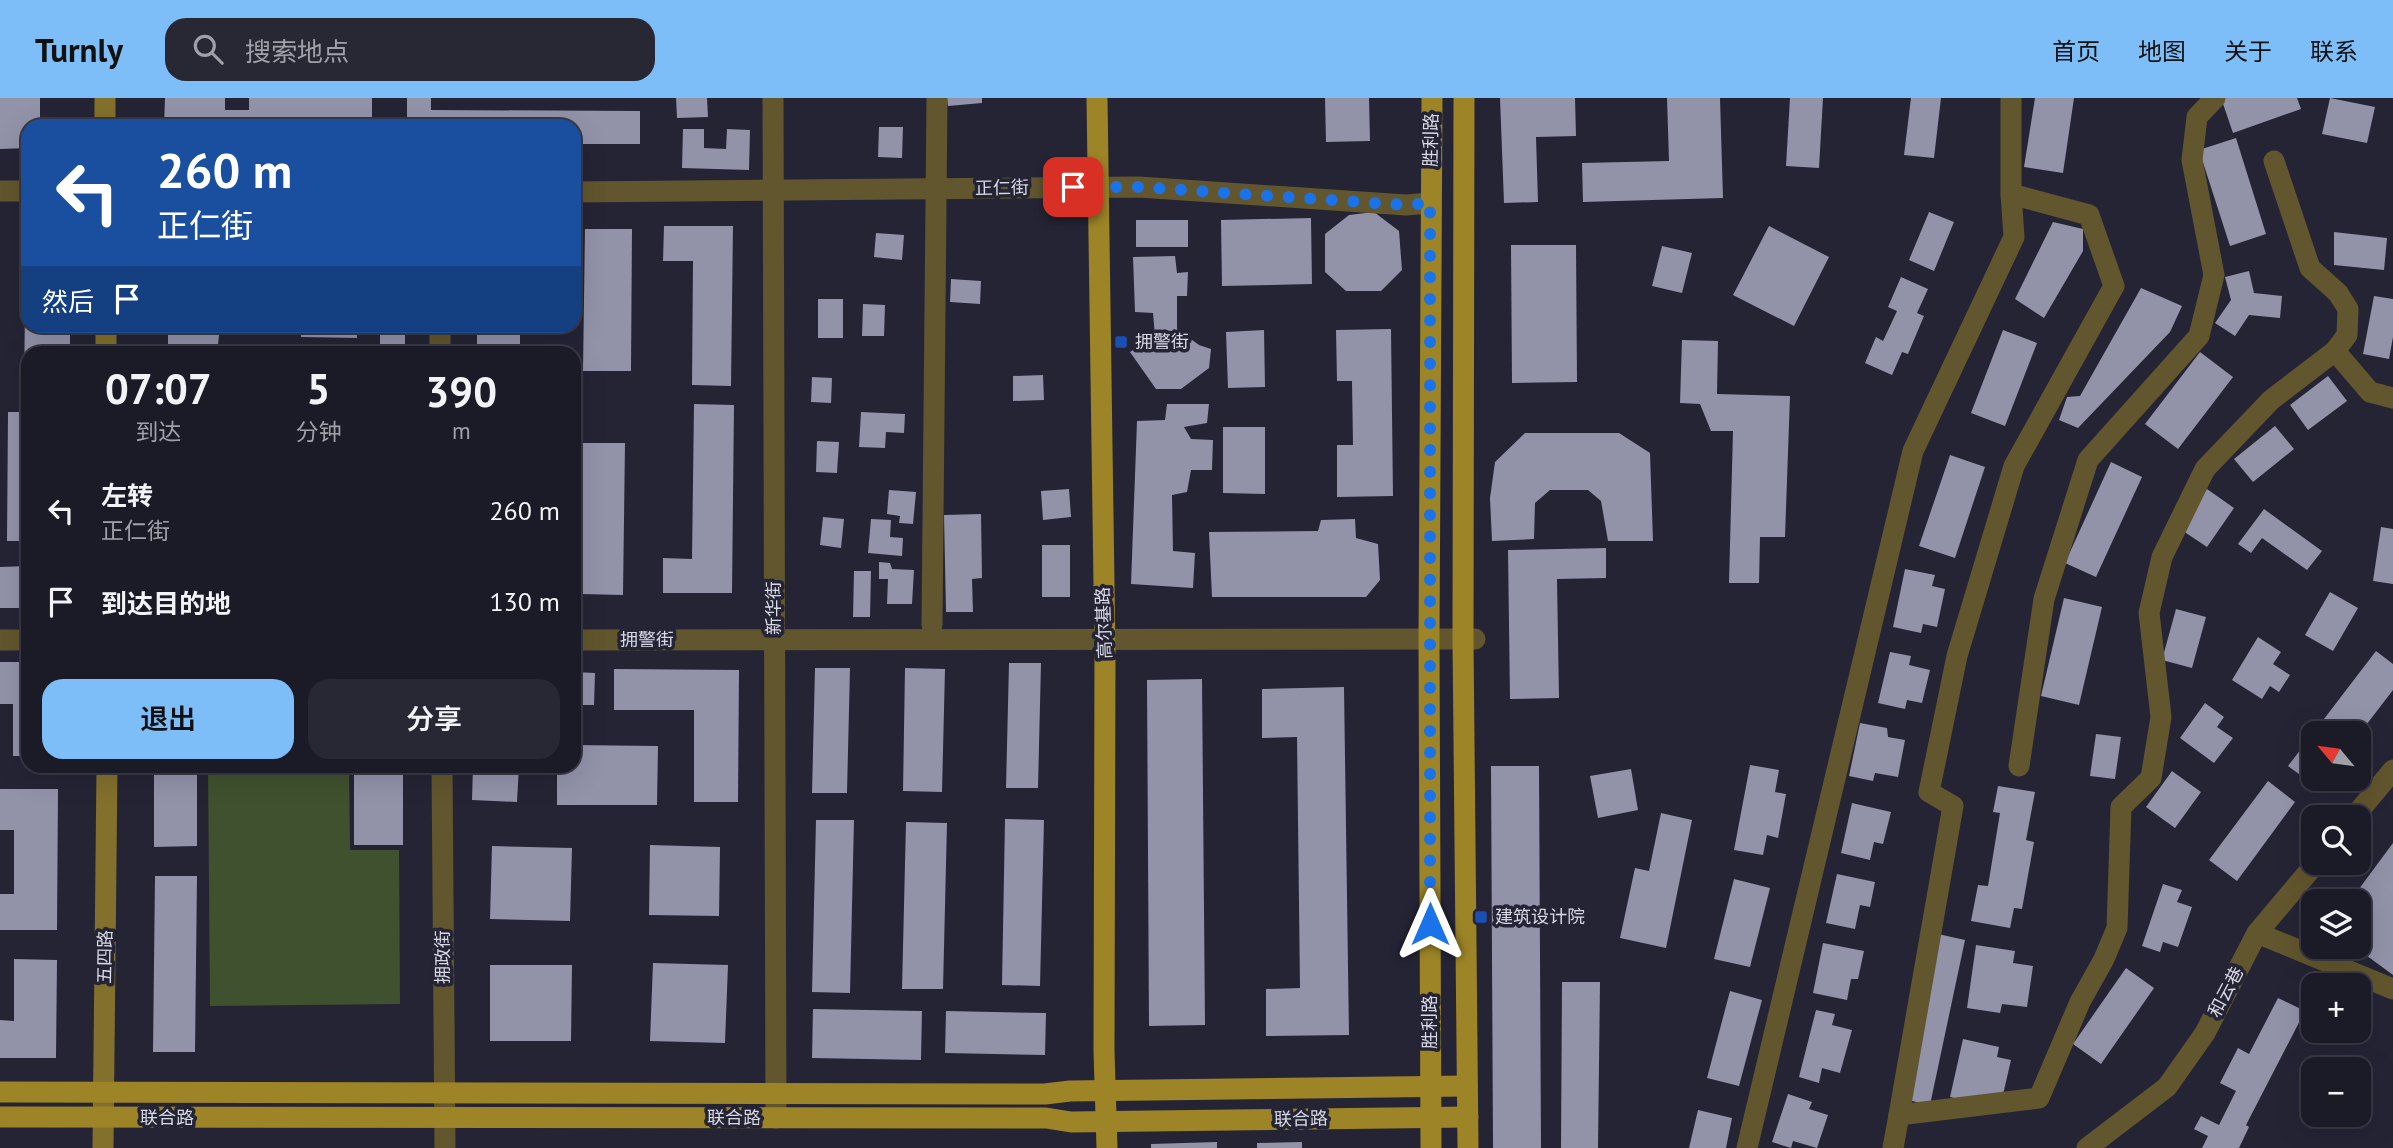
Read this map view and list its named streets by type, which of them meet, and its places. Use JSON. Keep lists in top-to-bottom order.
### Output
{
  "streets": {
    "main road": [
      "胜利路",
      "高尔基路",
      "五四路",
      "联合路"
    ],
    "street": [
      "正仁街",
      "新华街",
      "拥警街",
      "拥政街",
      "和云巷"
    ]
  },
  "crossings": [
    ["胜利路", "正仁街"],
    ["胜利路", "拥警街"],
    ["胜利路", "联合路"],
    ["正仁街", "新华街"],
    ["正仁街", "高尔基路"],
    ["新华街", "拥警街"],
    ["新华街", "联合路"],
    ["高尔基路", "拥警街"],
    ["高尔基路", "联合路"],
    ["五四路", "联合路"],
    ["拥政街", "联合路"]
  ],
  "places": {
    "transit": ["拥警街", "建筑设计院"]
  },
  "north": "top left",
  "page": {
    "header": "Turnly",
    "search": "搜索地点",
    "nav": [
      "首页",
      "地图",
      "关于",
      "联系"
    ],
    "turn": ["260 m", "正仁街"],
    "then": "然后",
    "eta": [
      "07:07",
      "到达",
      "5",
      "分钟",
      "390",
      "m"
    ],
    "list": [
      {
        "name": "左转",
        "note": "正仁街",
        "value": "260 m"
      },
      {
        "name": "到达目的地",
        "value": "130 m"
      }
    ],
    "buttons": ["退出", "分享"],
    "map_buttons": ["+", "−"]
  }
}
